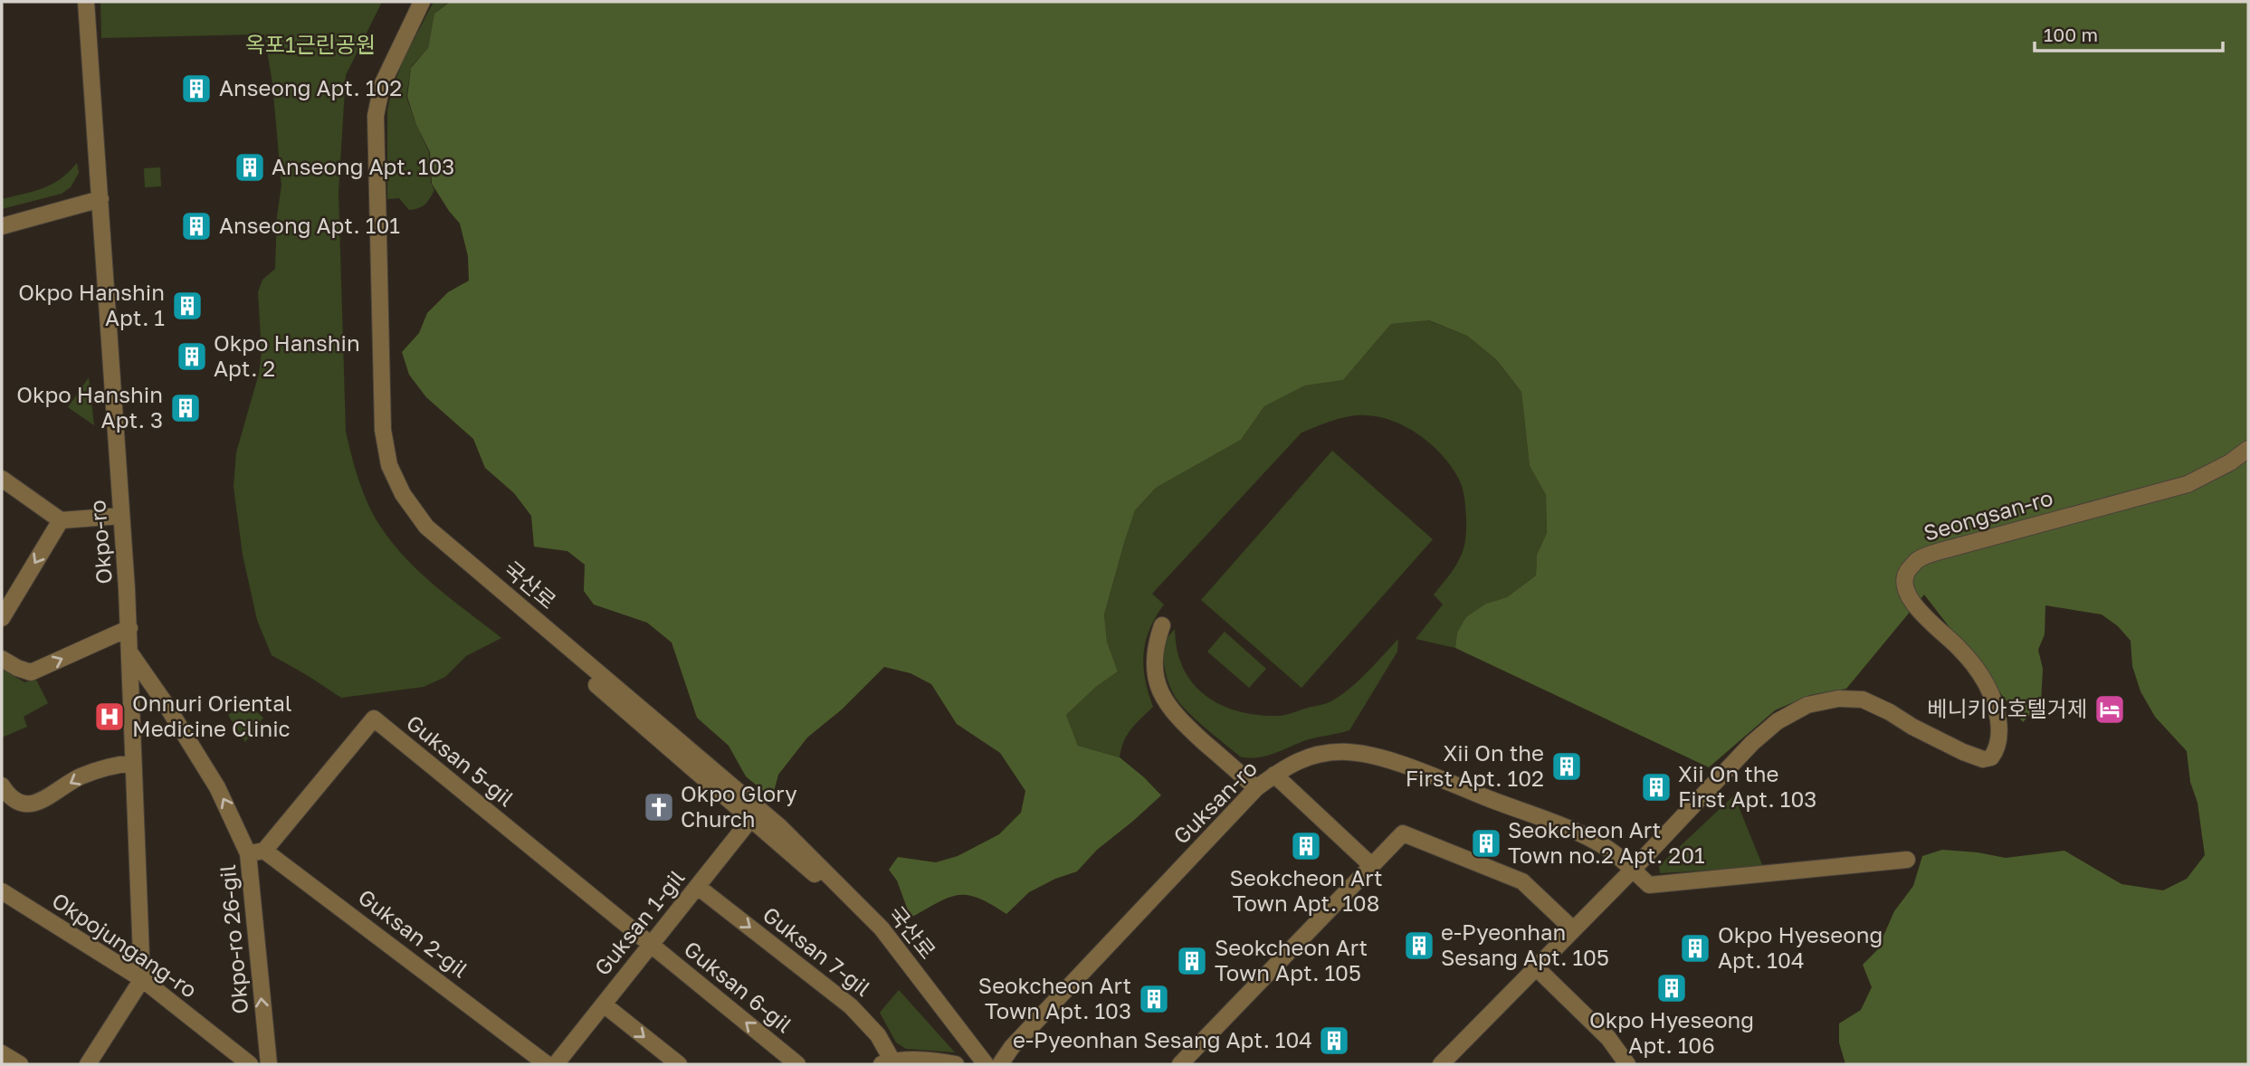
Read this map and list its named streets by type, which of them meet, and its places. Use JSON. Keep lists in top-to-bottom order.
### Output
{
  "streets": {
    "street": [
      "Seongsan-ro",
      "Okpo-ro",
      "국산로",
      "Guksan 5-gil",
      "Guksan-ro",
      "Guksan 1-gil",
      "Guksan 2-gil",
      "Okpo-ro 26-gil",
      "Okpojungang-ro",
      "Guksan 7-gil",
      "Guksan 6-gil"
    ]
  },
  "crossings": [
    ["Seongsan-ro", "Guksan-ro"],
    ["Okpo-ro", "Okpo-ro 26-gil"],
    ["Okpo-ro", "Okpojungang-ro"],
    ["국산로", "Guksan 1-gil"],
    ["Guksan 5-gil", "Guksan 1-gil"],
    ["Guksan 5-gil", "Guksan 2-gil"],
    ["Guksan 5-gil", "Okpo-ro 26-gil"],
    ["Guksan 5-gil", "Guksan 6-gil"],
    ["Guksan 1-gil", "Guksan 7-gil"],
    ["Guksan 1-gil", "Guksan 6-gil"],
    ["Guksan 2-gil", "Okpo-ro 26-gil"]
  ],
  "one_way": ["Okpo-ro 26-gil", "Guksan 7-gil"],
  "parks": ["옥포1근린공원"],
  "places": {
    "building": [
      "Anseong Apt. 102",
      "Anseong Apt. 103",
      "Anseong Apt. 101",
      "Okpo Hanshin Apt. 1",
      "Okpo Hanshin Apt. 2",
      "Okpo Hanshin Apt. 3",
      "Xii On the First Apt. 102",
      "Xii On the First Apt. 103",
      "Seokcheon Art Town no.2 Apt. 201",
      "Seokcheon Art Town Apt. 108",
      "e-Pyeonhan Sesang Apt. 105",
      "Okpo Hyeseong Apt. 104",
      "Seokcheon Art Town Apt. 105",
      "Okpo Hyeseong Apt. 106",
      "Seokcheon Art Town Apt. 103",
      "e-Pyeonhan Sesang Apt. 104"
    ],
    "hotel": ["베니키아호텔거제"],
    "hospital": ["Onnuri Oriental Medicine Clinic"],
    "church": ["Okpo Glory Church"]
  },
  "scale_bar": "100 m"
}
